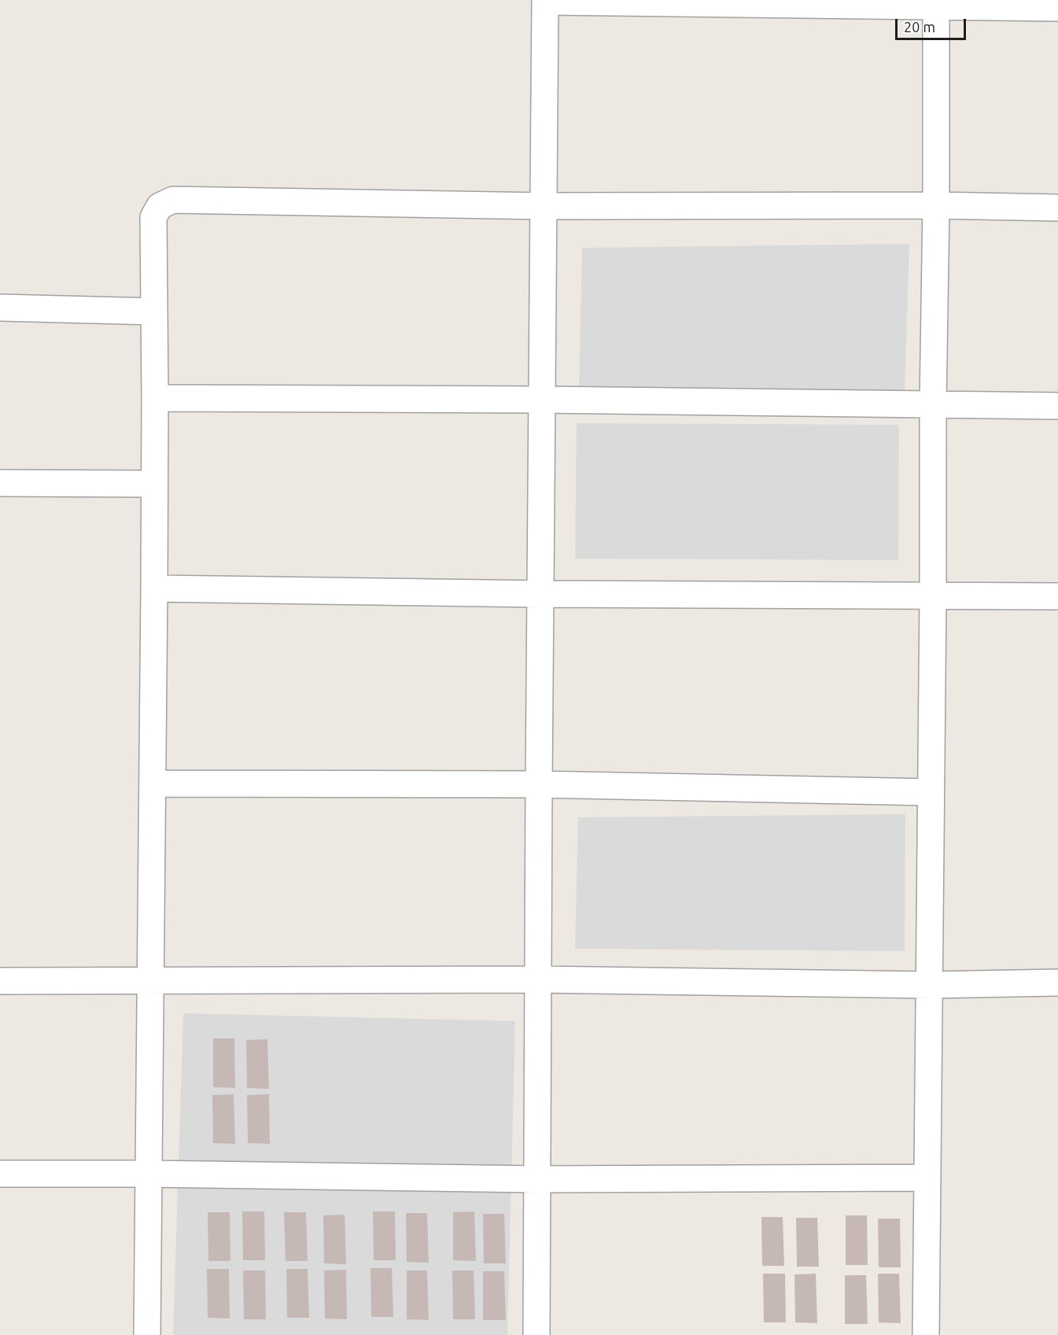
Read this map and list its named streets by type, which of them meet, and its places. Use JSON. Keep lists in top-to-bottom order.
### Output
{
  "scale_bar": "20 m"
}
